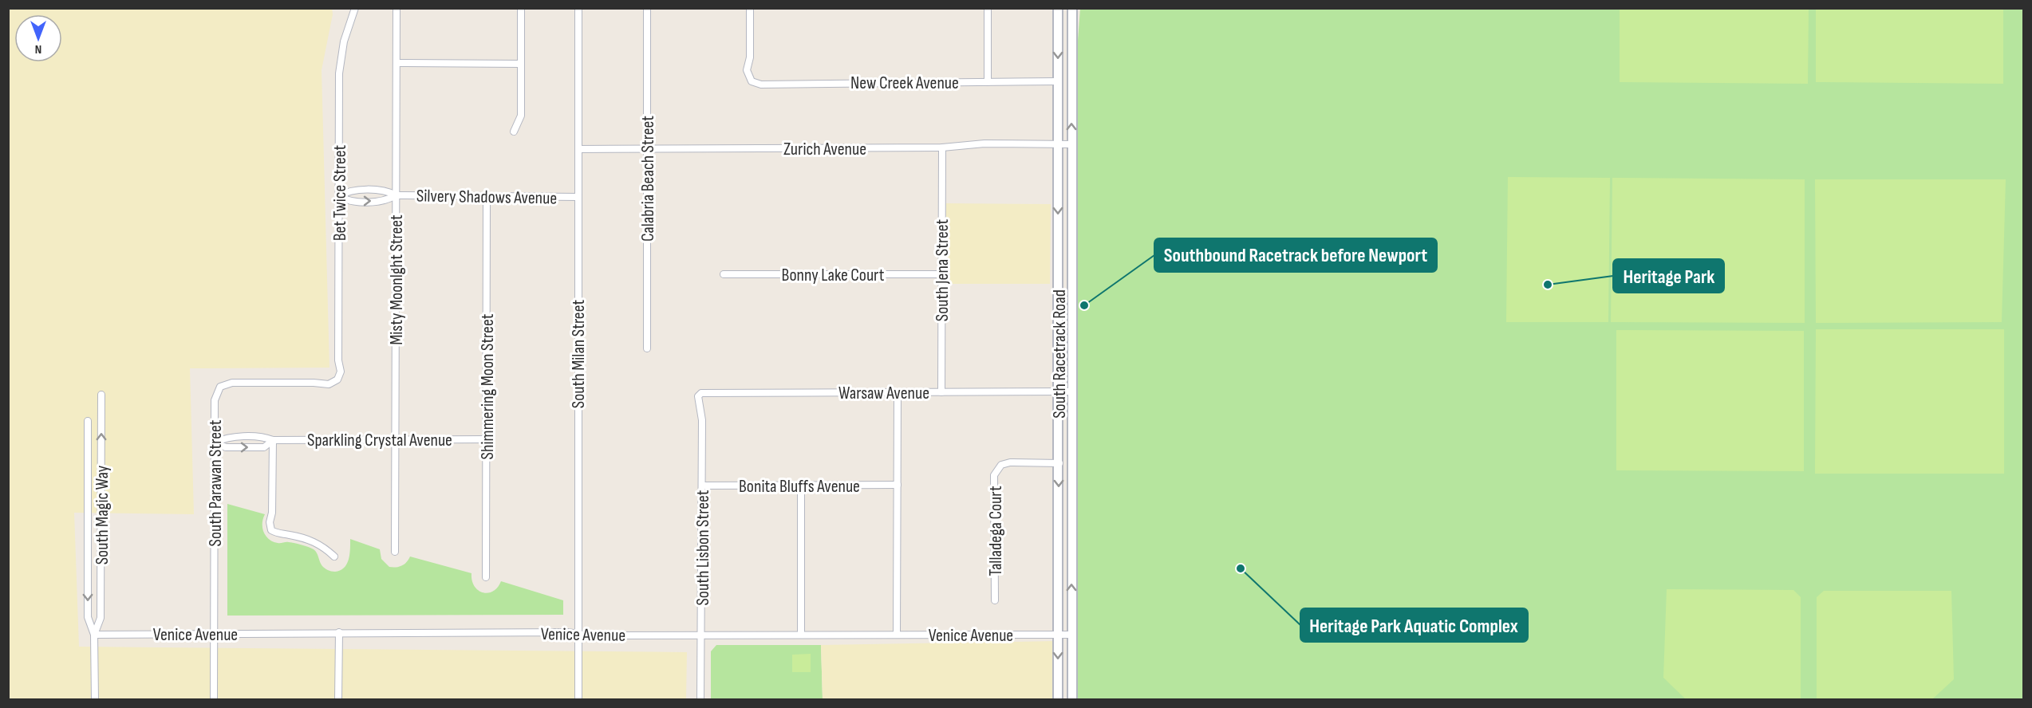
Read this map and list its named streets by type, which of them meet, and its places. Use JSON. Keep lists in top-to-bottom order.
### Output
{
  "streets": {
    "main road": ["South Racetrack Road"],
    "street": [
      "New Creek Avenue",
      "Zurich Avenue",
      "Calabria Beach Street",
      "Bet Twice Street",
      "Silvery Shadows Avenue",
      "South Jena Street",
      "Bonny Lake Court",
      "Misty Moonlght Street",
      "South Milan Street",
      "Shimmering Moon Street",
      "Warsaw Avenue",
      "Sparkling Crystal Avenue",
      "South Parawan Street",
      "Bonita Bluffs Avenue",
      "South Magic Way",
      "Talladega Court",
      "South Lisbon Street",
      "Venice Avenue"
    ]
  },
  "crossings": [
    ["New Creek Avenue", "South Racetrack Road"],
    ["Zurich Avenue", "Calabria Beach Street"],
    ["Zurich Avenue", "South Jena Street"],
    ["Zurich Avenue", "South Milan Street"],
    ["Zurich Avenue", "South Racetrack Road"],
    ["Bet Twice Street", "Silvery Shadows Avenue"],
    ["Bet Twice Street", "South Parawan Street"],
    ["Silvery Shadows Avenue", "Misty Moonlght Street"],
    ["Silvery Shadows Avenue", "South Milan Street"],
    ["Silvery Shadows Avenue", "Shimmering Moon Street"],
    ["South Jena Street", "Bonny Lake Court"],
    ["South Jena Street", "Warsaw Avenue"],
    ["Misty Moonlght Street", "Sparkling Crystal Avenue"],
    ["South Milan Street", "Venice Avenue"],
    ["South Racetrack Road", "Warsaw Avenue"],
    ["South Racetrack Road", "Talladega Court"],
    ["South Racetrack Road", "Venice Avenue"],
    ["Shimmering Moon Street", "Sparkling Crystal Avenue"],
    ["Warsaw Avenue", "South Lisbon Street"],
    ["Sparkling Crystal Avenue", "South Parawan Street"],
    ["South Parawan Street", "Venice Avenue"],
    ["Bonita Bluffs Avenue", "South Lisbon Street"],
    ["South Magic Way", "Venice Avenue"],
    ["South Lisbon Street", "Venice Avenue"]
  ],
  "places": ["Heritage Park", "Southbound Racetrack before Newport", "Heritage Park Aquatic Complex"],
  "north": "bottom"
}
